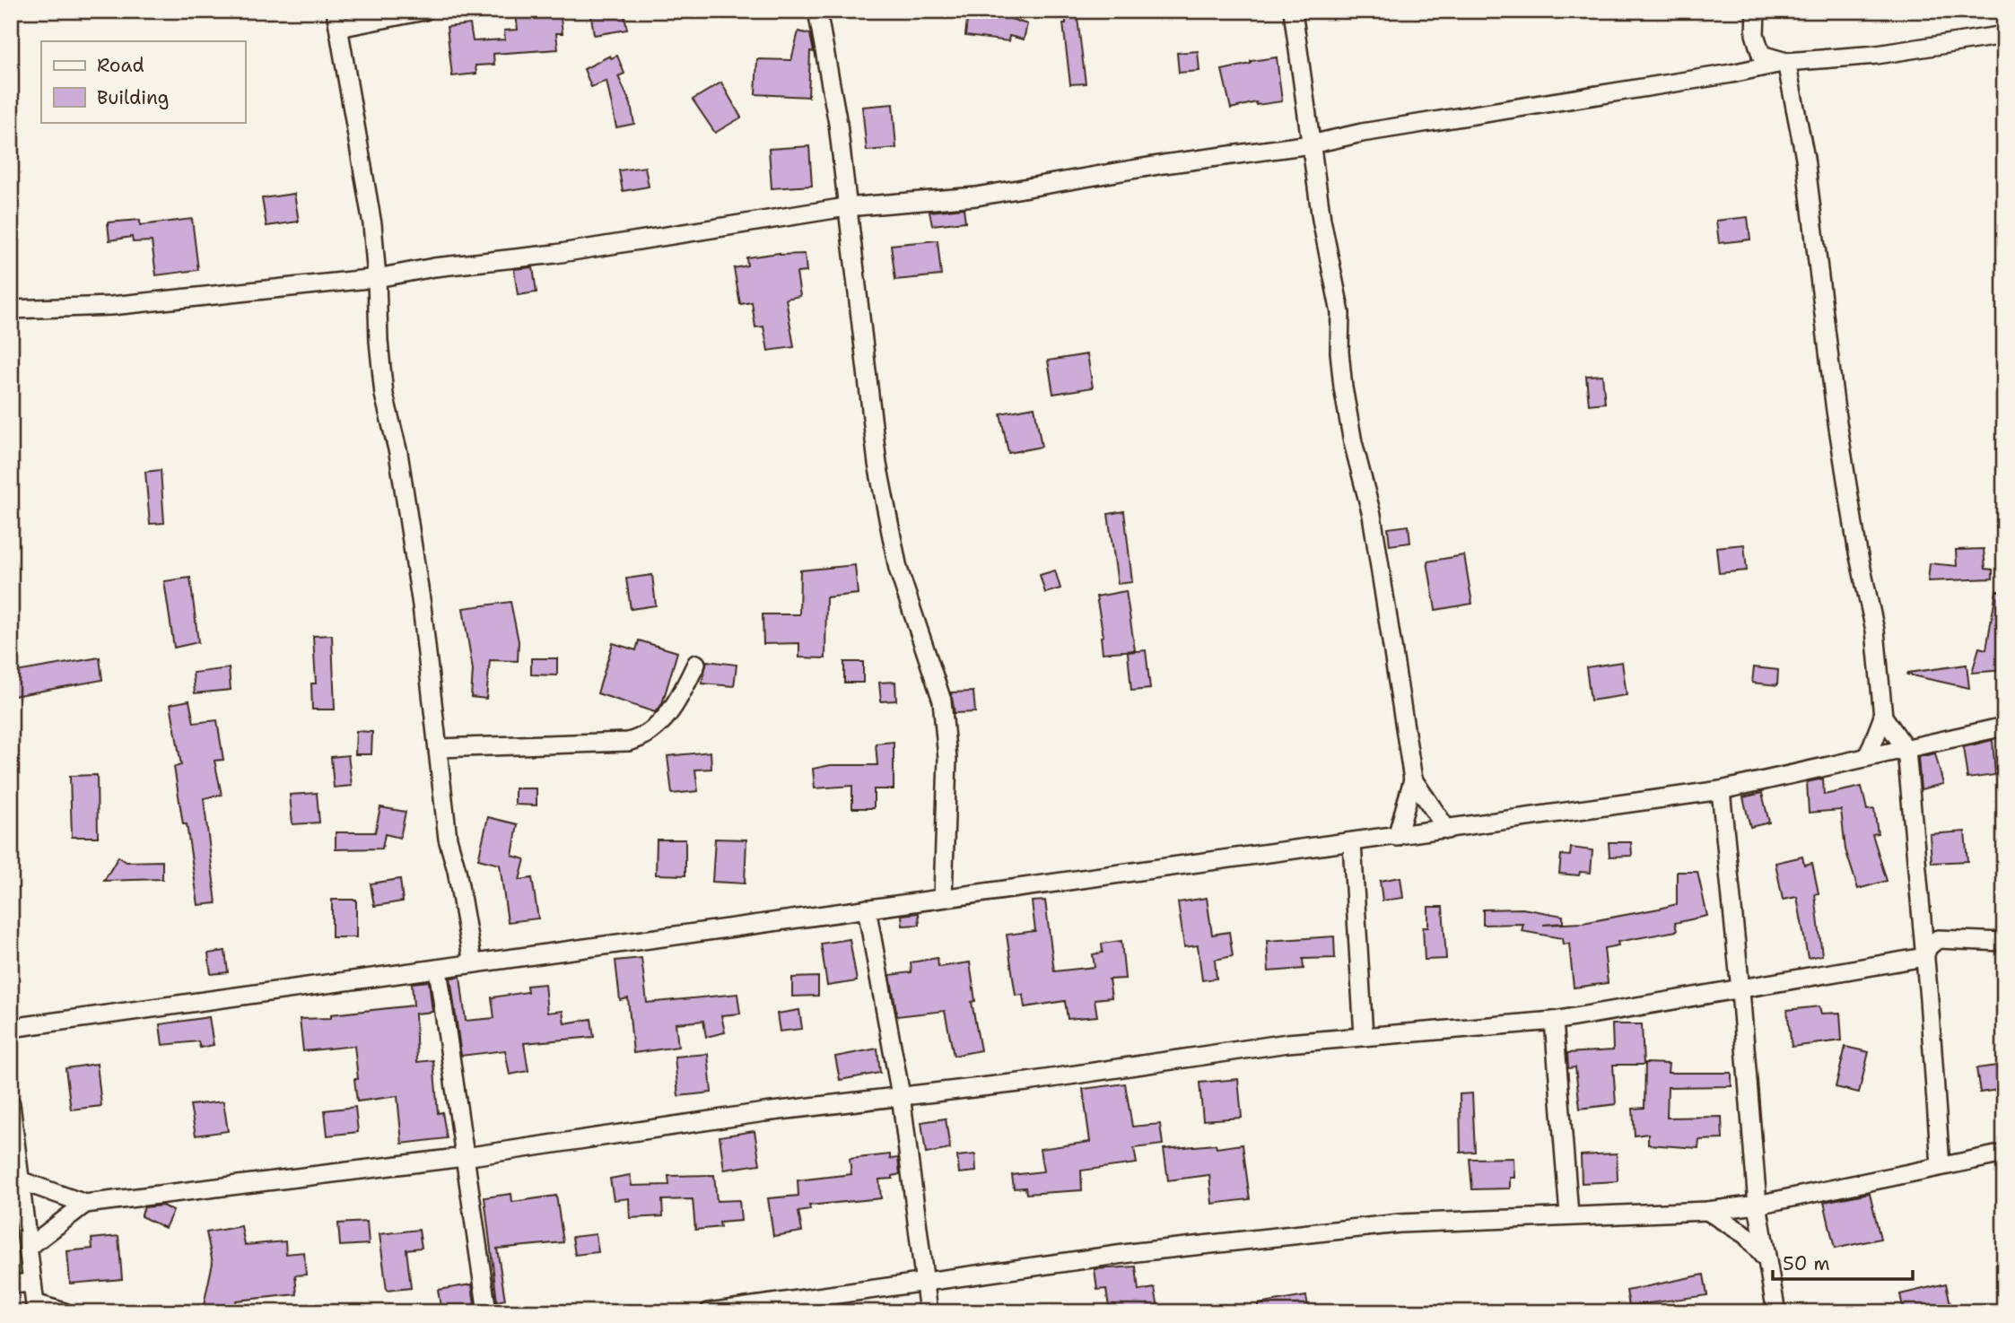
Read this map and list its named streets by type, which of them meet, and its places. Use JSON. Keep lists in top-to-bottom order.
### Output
{
  "legend": ["Road", "Building"],
  "scale_bar": "50 m"
}
